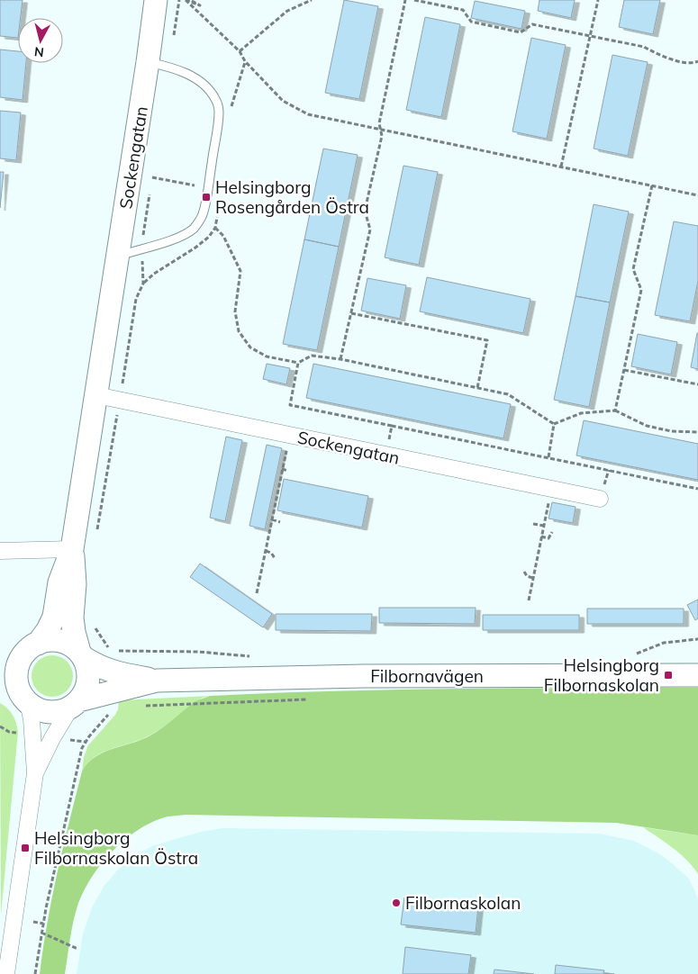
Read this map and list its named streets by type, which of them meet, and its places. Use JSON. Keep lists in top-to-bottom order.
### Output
{
  "streets": {
    "street": ["Sockengatan", "Filbornavägen"]
  },
  "crossings": [
    ["Sockengatan", "Filbornavägen"]
  ],
  "places": {
    "transit": ["Helsingborg Rosengården Östra", "Helsingborg Filbornaskolan", "Helsingborg Filbornaskolan Östra"],
    "other": ["Filbornaskolan"]
  },
  "north": "bottom"
}
